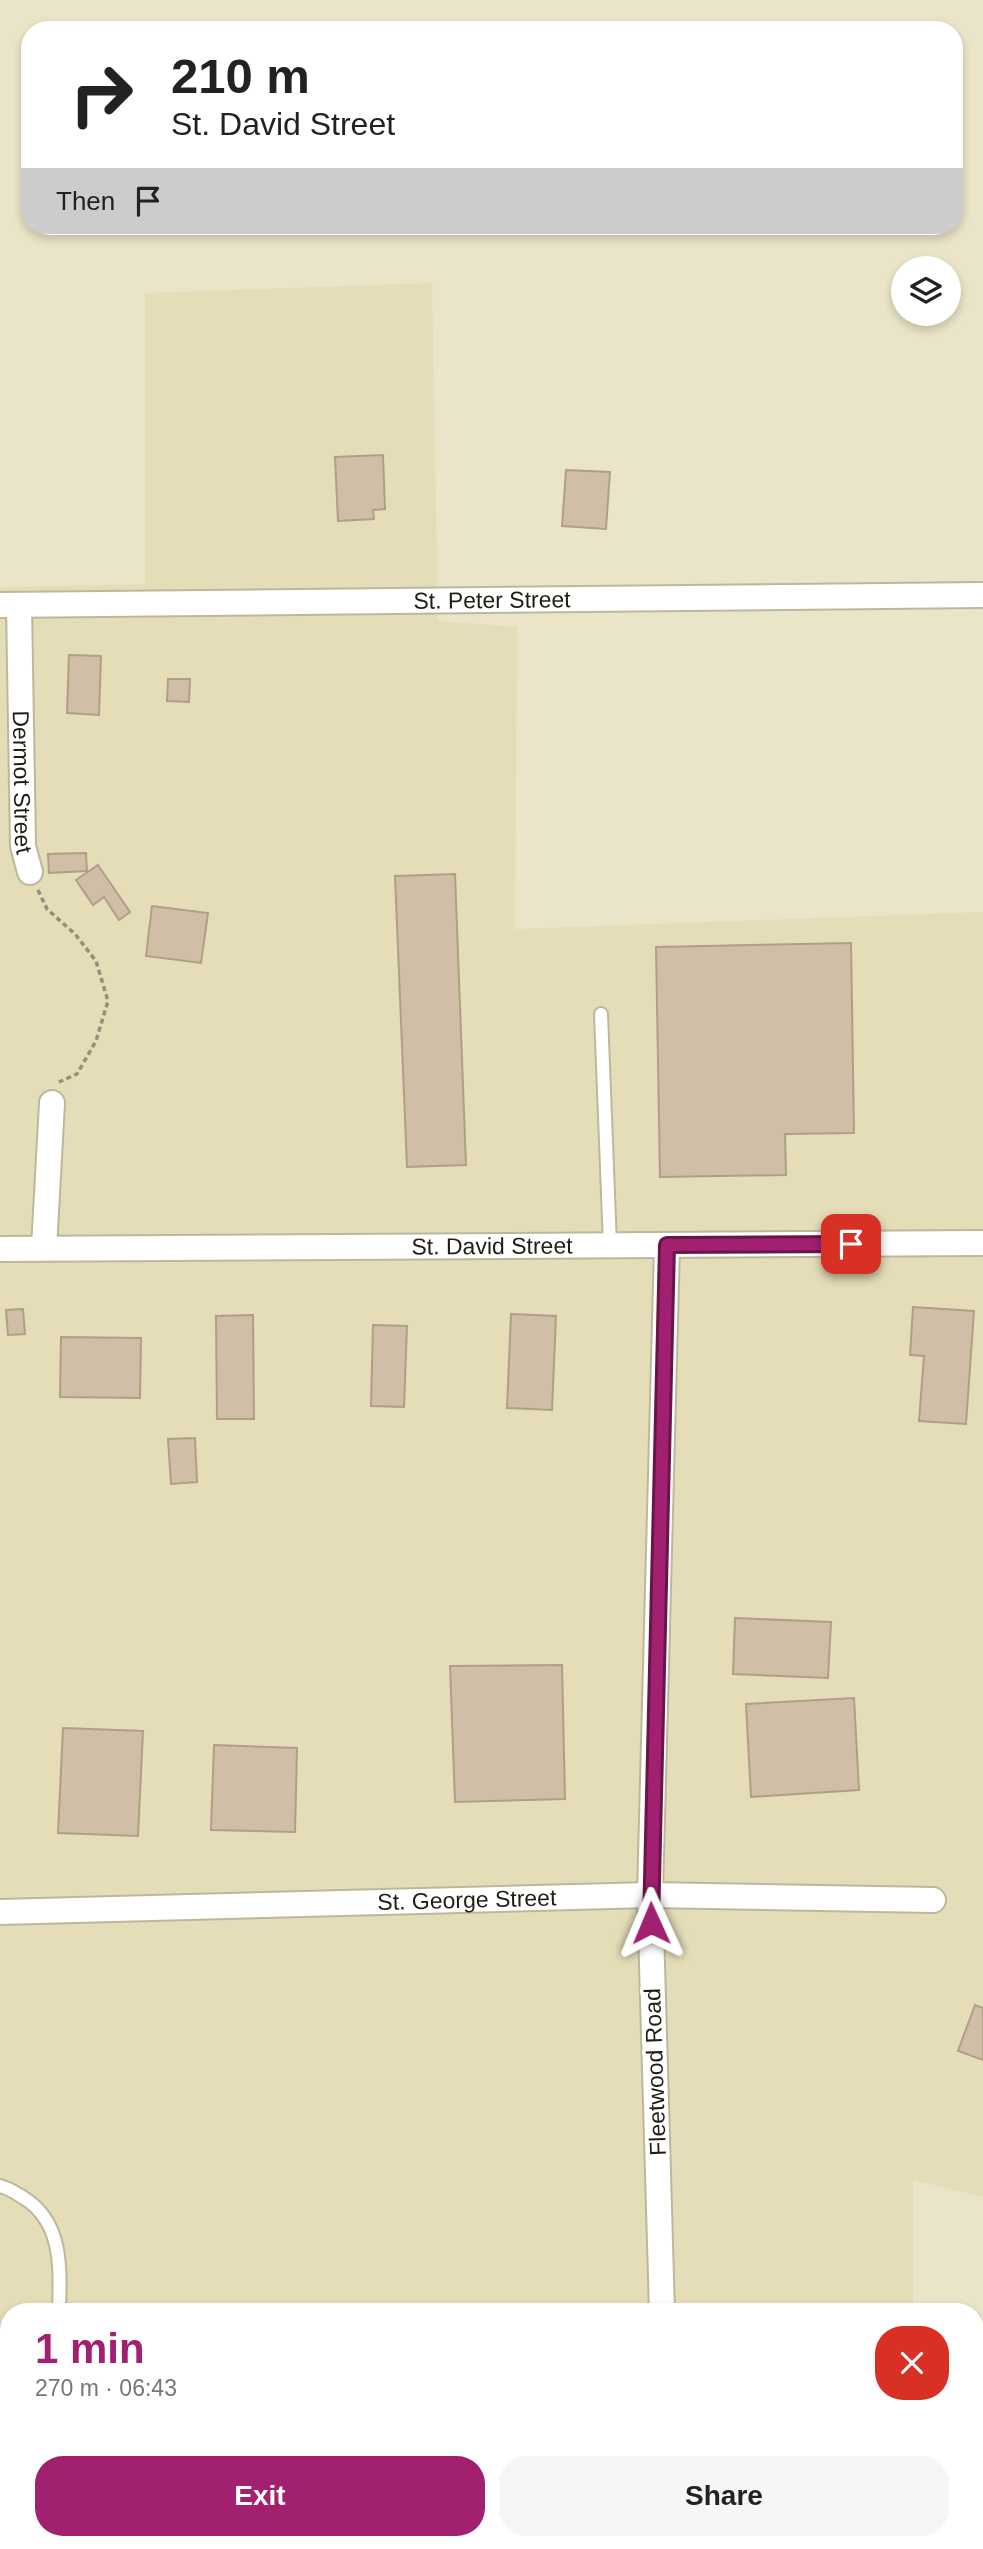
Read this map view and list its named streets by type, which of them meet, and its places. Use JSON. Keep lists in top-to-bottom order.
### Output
{
  "streets": {
    "street": [
      "St. Peter Street",
      "Dermot Street",
      "St. David Street",
      "St. George Street",
      "Fleetwood Road"
    ]
  },
  "crossings": [
    ["St. Peter Street", "Dermot Street"],
    ["St. David Street", "Fleetwood Road"],
    ["St. George Street", "Fleetwood Road"]
  ],
  "page": {
    "turn": ["210 m", "St. David Street"],
    "then": "Then",
    "heading": ["1 min", "270 m · 06:43"],
    "buttons": ["Exit", "Share"]
  }
}
